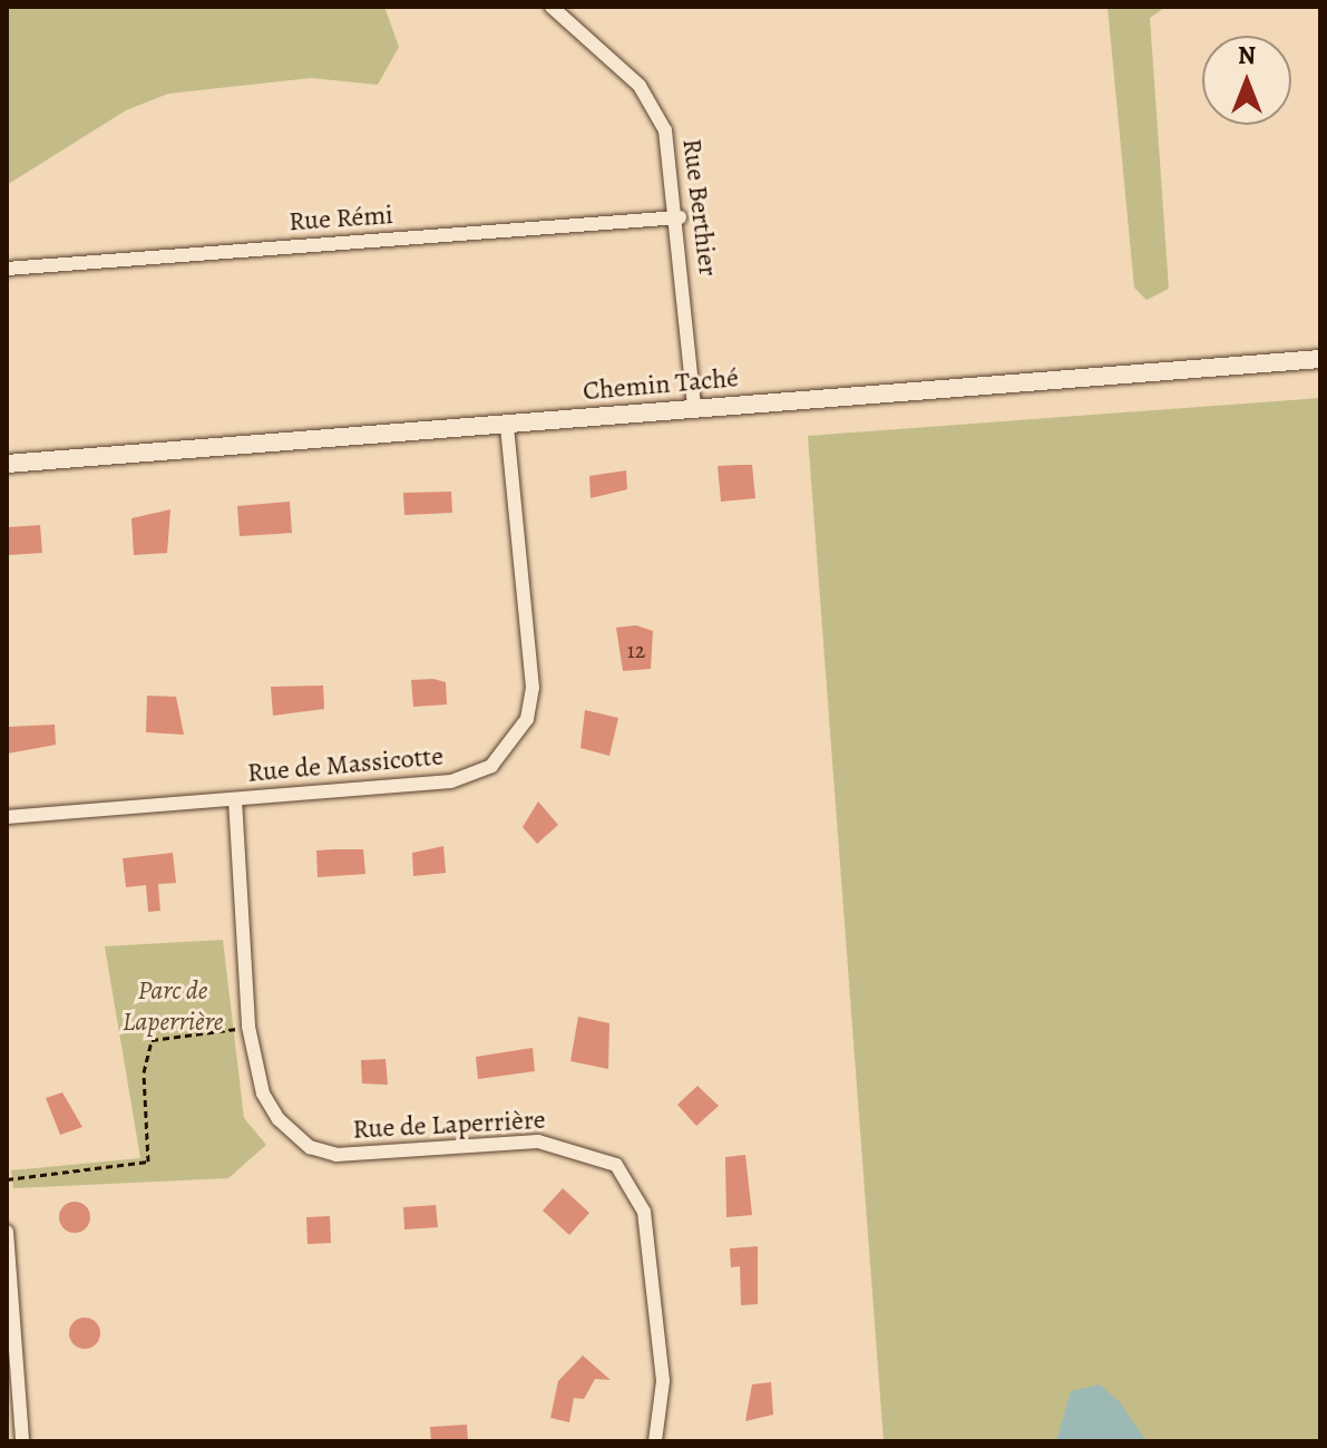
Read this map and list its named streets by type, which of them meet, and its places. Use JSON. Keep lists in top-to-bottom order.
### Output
{
  "streets": {
    "street": [
      "Rue Berthier",
      "Rue Rémi",
      "Chemin Taché",
      "Rue de Massicotte",
      "Rue de Laperrière"
    ]
  },
  "crossings": [
    ["Rue Berthier", "Rue Rémi"],
    ["Rue Berthier", "Chemin Taché"],
    ["Chemin Taché", "Rue de Massicotte"],
    ["Rue de Massicotte", "Rue de Laperrière"]
  ],
  "parks": ["Parc de Laperrière"],
  "house_numbers": ["12"],
  "north": "top"
}
